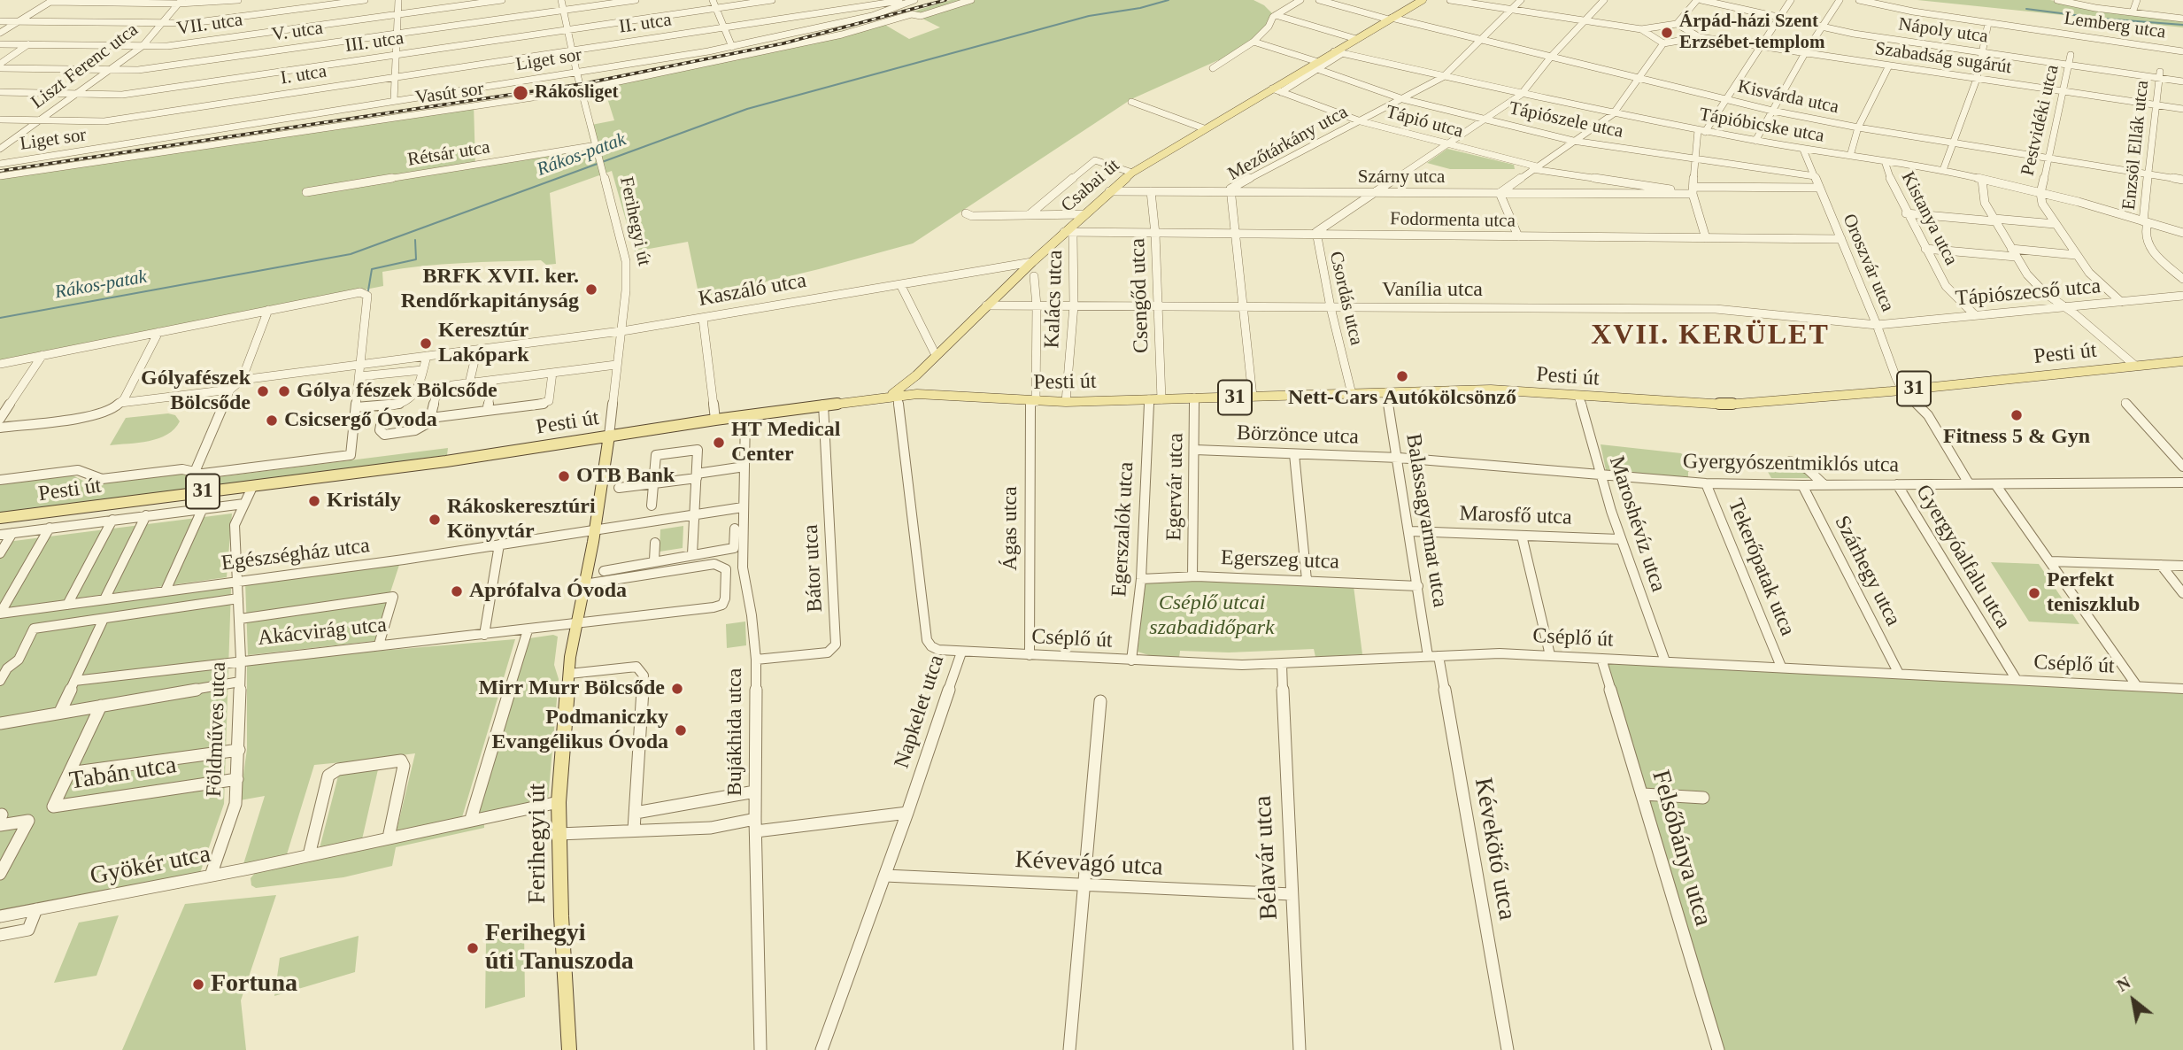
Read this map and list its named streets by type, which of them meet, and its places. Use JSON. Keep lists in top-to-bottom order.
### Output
{
  "streets": {
    "main road": [
      "Csabai út",
      "Ferihegyi út",
      "Pesti út",
      "31"
    ],
    "street": [
      "II. utca",
      "VII. utca",
      "Lemberg utca",
      "Nápoly utca",
      "V. utca",
      "III. utca",
      "Szabadság sugárút",
      "Liget sor",
      "Liszt Ferenc utca",
      "I. utca",
      "Vasút sor",
      "Kisvárda utca",
      "Tápiószele utca",
      "Pestvidéki utca",
      "Tápió utca",
      "Tápióbicske utca",
      "Mezőtárkány utca",
      "Enzsöl Ellák utca",
      "Rétsár utca",
      "Szárny utca",
      "Kistanya utca",
      "Fodormenta utca",
      "Oroszvár utca",
      "Kaszáló utca",
      "Vanília utca",
      "Tápiószecső utca",
      "Csengőd utca",
      "Csordás utca",
      "Kalács utca",
      "Börzönce utca",
      "Gyergyószentmiklós utca",
      "Egervár utca",
      "Marosfő utca",
      "Balassagyarmat utca",
      "Maroshévíz utca",
      "Ágas utca",
      "Egerszalók utca",
      "Egészségház utca",
      "Gyergyóalfalu utca",
      "Egerszeg utca",
      "Tekerőpatak utca",
      "Bátor utca",
      "Szárhegy utca",
      "Akácvirág utca",
      "Cséplő út",
      "Napkelet utca",
      "Földműves utca",
      "Bujákhida utca",
      "Tabán utca",
      "Felsőbánya utca",
      "Kévekötő utca",
      "Bélavár utca",
      "Kévevágó utca",
      "Gyökér utca"
    ]
  },
  "crossings": [
    ["II. utca", "Liget sor"],
    ["II. utca", "I. utca"],
    ["II. utca", "Ferihegyi út"],
    ["VII. utca", "Liszt Ferenc utca"],
    ["Nápoly utca", "Pestvidéki utca"],
    ["Nápoly utca", "Enzsöl Ellák utca"],
    ["V. utca", "Liszt Ferenc utca"],
    ["V. utca", "Ferihegyi út"],
    ["III. utca", "Liszt Ferenc utca"],
    ["III. utca", "Ferihegyi út"],
    ["Szabadság sugárút", "Pestvidéki utca"],
    ["Szabadság sugárút", "Enzsöl Ellák utca"],
    ["Liget sor", "Ferihegyi út"],
    ["Liszt Ferenc utca", "I. utca"],
    ["I. utca", "Ferihegyi út"],
    ["Vasút sor", "Ferihegyi út"],
    ["Kisvárda utca", "Pestvidéki utca"],
    ["Kisvárda utca", "Mezőtárkány utca"],
    ["Kisvárda utca", "Enzsöl Ellák utca"],
    ["Kisvárda utca", "Csordás utca"],
    ["Tápiószele utca", "Mezőtárkány utca"],
    ["Tápiószele utca", "Csabai út"],
    ["Tápiószele utca", "Oroszvár utca"],
    ["Tápiószele utca", "Csordás utca"],
    ["Pestvidéki utca", "Tápióbicske utca"],
    ["Tápió utca", "Mezőtárkány utca"],
    ["Tápió utca", "Szárny utca"],
    ["Tápió utca", "Csabai út"],
    ["Tápió utca", "Csordás utca"],
    ["Tápióbicske utca", "Mezőtárkány utca"],
    ["Tápióbicske utca", "Enzsöl Ellák utca"],
    ["Tápióbicske utca", "Csabai út"],
    ["Tápióbicske utca", "Kistanya utca"],
    ["Tápióbicske utca", "Oroszvár utca"],
    ["Tápióbicske utca", "Csordás utca"],
    ["Mezőtárkány utca", "Szárny utca"],
    ["Mezőtárkány utca", "Fodormenta utca"],
    ["Mezőtárkány utca", "Vanília utca"],
    ["Mezőtárkány utca", "Pesti út"],
    ["Rétsár utca", "Ferihegyi út"],
    ["Szárny utca", "Csabai út"],
    ["Szárny utca", "Csengőd utca"],
    ["Szárny utca", "Csordás utca"],
    ["Csabai út", "Fodormenta utca"],
    ["Csabai út", "Kaszáló utca"],
    ["Csabai út", "Vanília utca"],
    ["Csabai út", "Kalács utca"],
    ["Csabai út", "Pesti út"],
    ["Kistanya utca", "Tápiószecső utca"],
    ["Fodormenta utca", "Oroszvár utca"],
    ["Fodormenta utca", "Csengőd utca"],
    ["Fodormenta utca", "Csordás utca"],
    ["Fodormenta utca", "Kalács utca"],
    ["Ferihegyi út", "Kaszáló utca"],
    ["Ferihegyi út", "Pesti út"],
    ["Ferihegyi út", "Egészségház utca"],
    ["Ferihegyi út", "Akácvirág utca"],
    ["Ferihegyi út", "Gyökér utca"],
    ["Oroszvár utca", "Vanília utca"],
    ["Oroszvár utca", "Tápiószecső utca"],
    ["Oroszvár utca", "Pesti út"],
    ["Vanília utca", "Tápiószecső utca"],
    ["Vanília utca", "Csengőd utca"],
    ["Vanília utca", "Csordás utca"],
    ["Vanília utca", "Kalács utca"],
    ["Vanília utca", "Ágas utca"],
    ["Csengőd utca", "Pesti út"],
    ["Csordás utca", "Pesti út"],
    ["Kalács utca", "Pesti út"],
    ["Pesti út", "Egervár utca"],
    ["Pesti út", "Balassagyarmat utca"],
    ["Pesti út", "Maroshévíz utca"],
    ["Pesti út", "Ágas utca"],
    ["Pesti út", "Egerszalók utca"],
    ["Pesti út", "Egészségház utca"],
    ["Pesti út", "Bátor utca"],
    ["Pesti út", "Napkelet utca"],
    ["Pesti út", "Földműves utca"],
    ["Pesti út", "Bujákhida utca"],
    ["Börzönce utca", "Gyergyószentmiklós utca"],
    ["Börzönce utca", "Egervár utca"],
    ["Börzönce utca", "Balassagyarmat utca"],
    ["Gyergyószentmiklós utca", "Balassagyarmat utca"],
    ["Gyergyószentmiklós utca", "Maroshévíz utca"],
    ["Gyergyószentmiklós utca", "Gyergyóalfalu utca"],
    ["Gyergyószentmiklós utca", "Tekerőpatak utca"],
    ["Gyergyószentmiklós utca", "Szárhegy utca"],
    ["Egervár utca", "Egerszeg utca"],
    ["Marosfő utca", "Balassagyarmat utca"],
    ["Marosfő utca", "Maroshévíz utca"],
    ["Balassagyarmat utca", "Egerszeg utca"],
    ["Balassagyarmat utca", "Cséplő út"],
    ["Balassagyarmat utca", "Kévekötő utca"],
    ["Maroshévíz utca", "Cséplő út"],
    ["Ágas utca", "Cséplő út"],
    ["Egerszalók utca", "Egerszeg utca"],
    ["Egerszalók utca", "Cséplő út"],
    ["Egészségház utca", "Földműves utca"],
    ["Gyergyóalfalu utca", "Cséplő út"],
    ["Tekerőpatak utca", "Cséplő út"],
    ["Bátor utca", "Bujákhida utca"],
    ["Szárhegy utca", "Cséplő út"],
    ["Akácvirág utca", "Földműves utca"],
    ["Cséplő út", "Napkelet utca"],
    ["Cséplő út", "Felsőbánya utca"],
    ["Cséplő út", "Kévekötő utca"],
    ["Cséplő út", "Bélavár utca"],
    ["Napkelet utca", "Kévevágó utca"],
    ["Földműves utca", "Tabán utca"],
    ["Földműves utca", "Gyökér utca"],
    ["Bélavár utca", "Kévevágó utca"]
  ],
  "districts": ["XVII. KERÜLET"],
  "water": ["Rákos-patak"],
  "parks": ["Cséplő utcai szabadidőpark"],
  "places": [
    "Árpád-házi Szent Erzsébet-templom",
    "Rákosliget",
    "BRFK XVII. ker. Rendőrkapitányság",
    "Keresztúr Lakópark",
    "Nett-Cars Autókölcsönző",
    "Gólyafészek Bölcsőde",
    "Gólya fészek Bölcsőde",
    "Fitness 5 & Gyn",
    "Csicsergő Óvoda",
    "HT Medical Center",
    "OTB Bank",
    "Kristály",
    "Rákoskeresztúri Könyvtár",
    "Aprófalva Óvoda",
    "Perfekt teniszklub",
    "Mirr Murr Bölcsőde",
    "Podmaniczky Evangélikus Óvoda",
    "Ferihegyi úti Tanuszoda",
    "Fortuna"
  ],
  "north": "top left"
}
